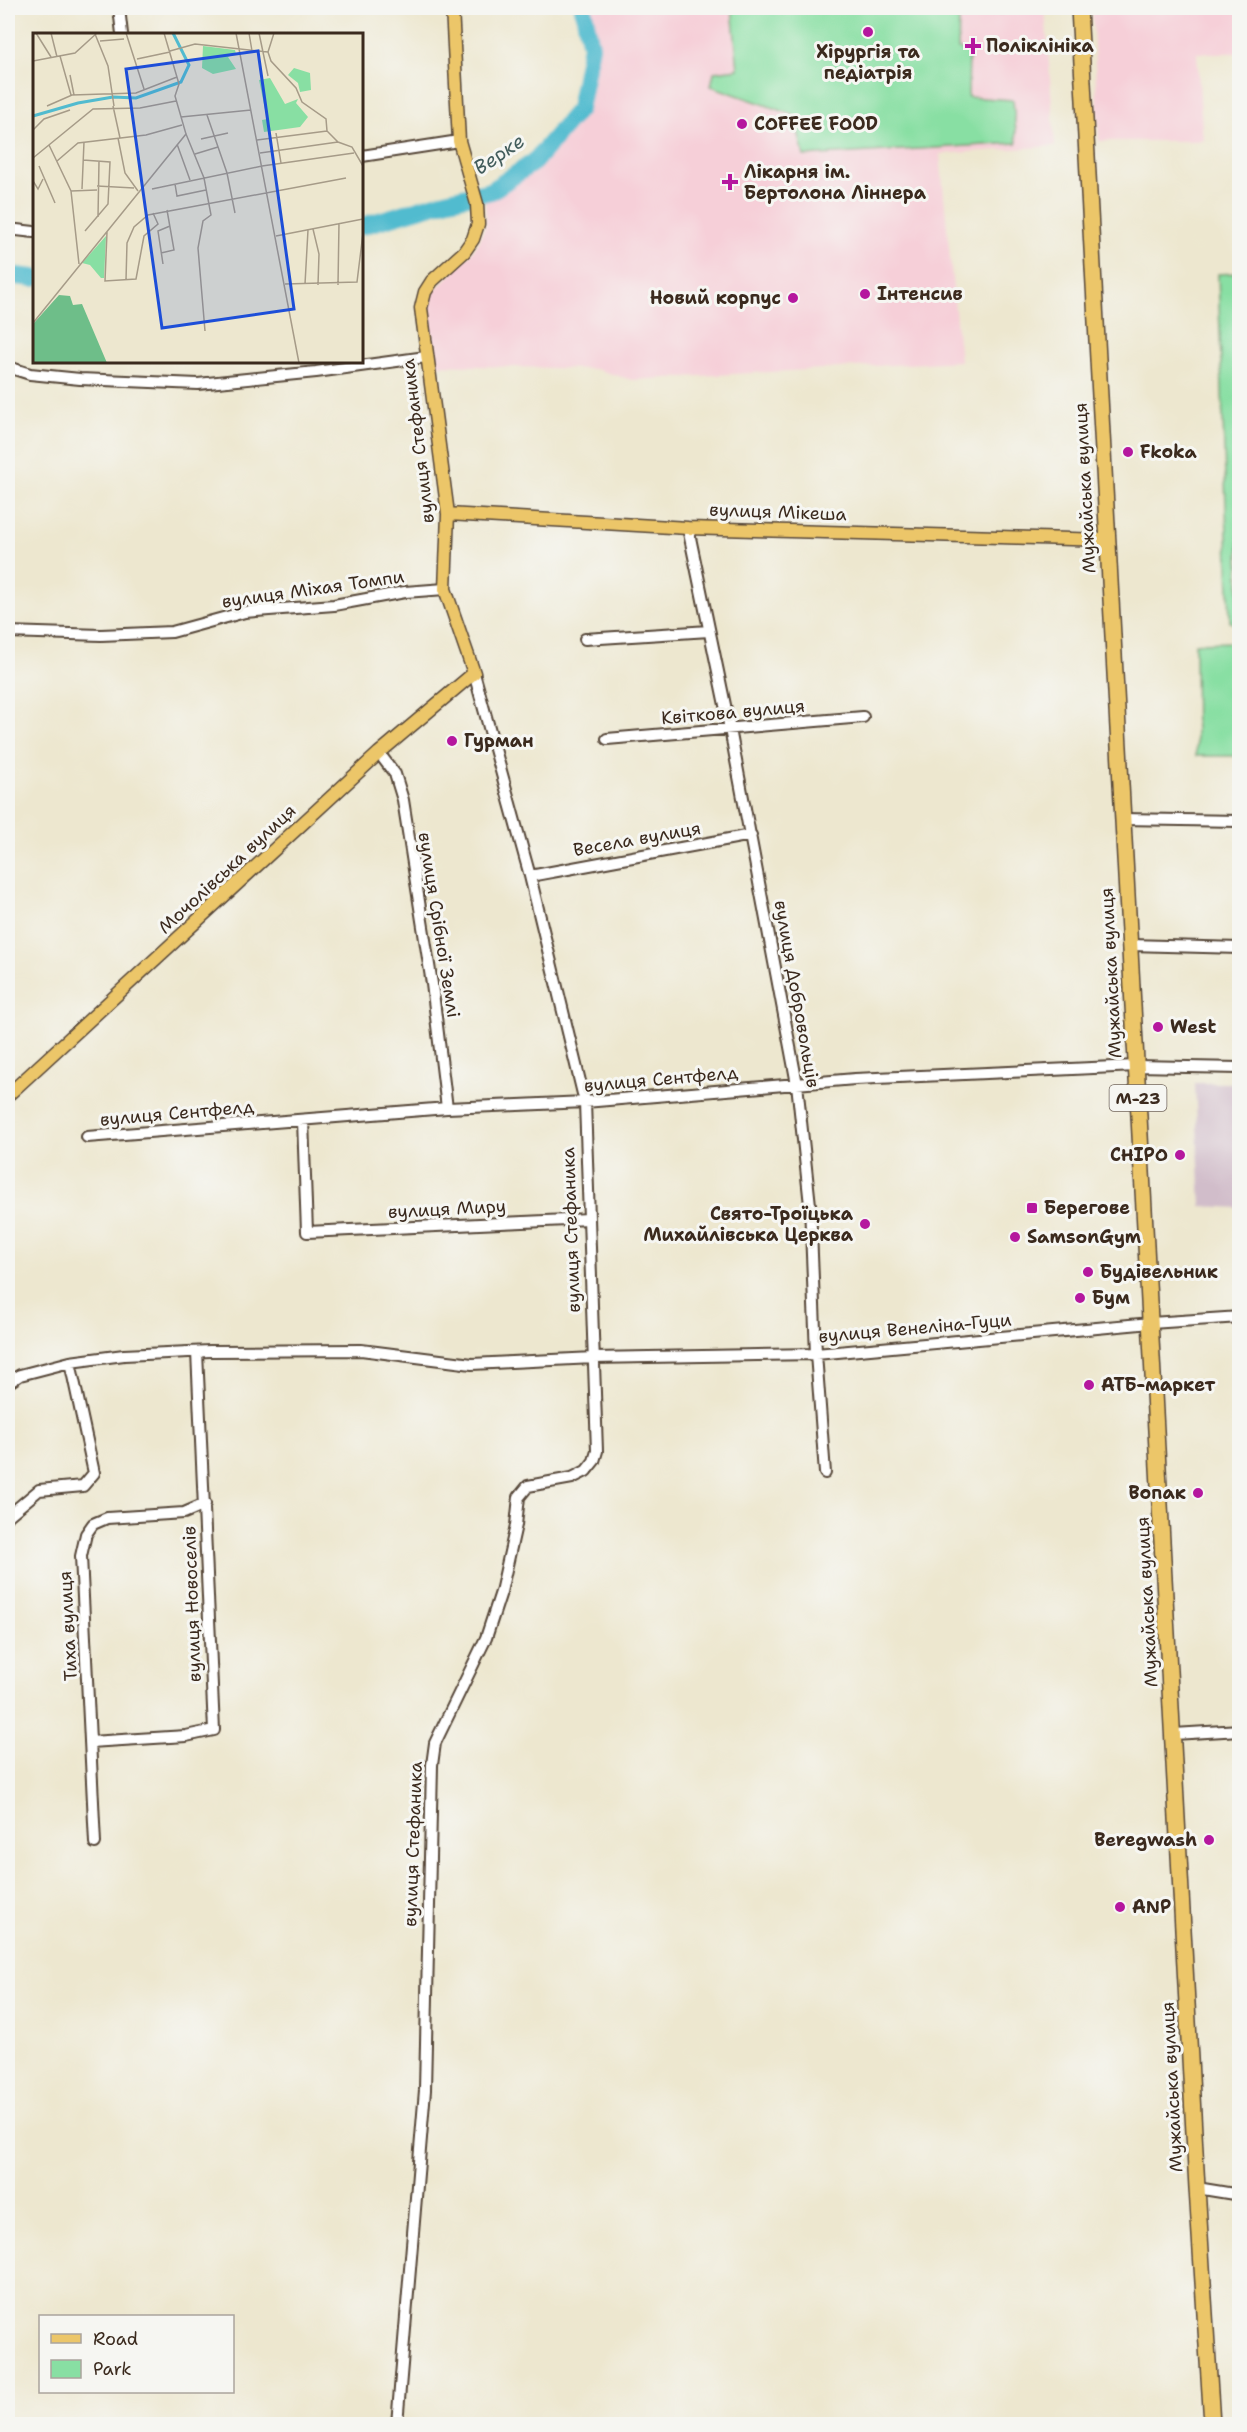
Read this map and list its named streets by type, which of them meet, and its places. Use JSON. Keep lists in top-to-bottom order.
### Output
{
  "streets": {
    "highway": ["Мужайська вулиця", "М-23"],
    "main road": ["вулиця Стефаника", "вулиця Мікеша", "Мочолівська вулиця"],
    "street": [
      "вулиця Міхая Томпи",
      "Квіткова вулиця",
      "Весела вулиця",
      "вулиця Срібної Землі",
      "вулиця Добровольців",
      "вулиця Сентфелд",
      "вулиця Миру",
      "вулиця Венеліна-Гуци",
      "вулиця Новоселів",
      "Тиха вулиця"
    ]
  },
  "crossings": [
    ["вулиця Стефаника", "вулиця Мікеша"],
    ["вулиця Стефаника", "вулиця Міхая Томпи"],
    ["вулиця Стефаника", "Весела вулиця"],
    ["вулиця Стефаника", "Мочолівська вулиця"],
    ["вулиця Стефаника", "вулиця Сентфелд"],
    ["вулиця Стефаника", "вулиця Миру"],
    ["вулиця Стефаника", "вулиця Венеліна-Гуци"],
    ["Мужайська вулиця", "вулиця Мікеша"],
    ["Мужайська вулиця", "вулиця Сентфелд"],
    ["Мужайська вулиця", "М-23"],
    ["Мужайська вулиця", "вулиця Венеліна-Гуци"],
    ["вулиця Мікеша", "вулиця Добровольців"],
    ["Квіткова вулиця", "вулиця Добровольців"],
    ["Весела вулиця", "вулиця Добровольців"],
    ["Мочолівська вулиця", "вулиця Срібної Землі"],
    ["вулиця Срібної Землі", "вулиця Сентфелд"],
    ["вулиця Добровольців", "вулиця Сентфелд"],
    ["вулиця Добровольців", "вулиця Венеліна-Гуци"],
    ["вулиця Сентфелд", "вулиця Миру"],
    ["вулиця Венеліна-Гуци", "вулиця Новоселів"],
    ["вулиця Новоселів", "Тиха вулиця"]
  ],
  "water": ["Верке"],
  "places": {
    "other": [
      "Хірургія та педіатрія",
      "COFFEE FOOD",
      "Інтенсив",
      "Новий корпус",
      "Fkoka",
      "Гурман",
      "West",
      "CHIPO",
      "Свято-Троїцька Михайлівська Церква",
      "SamsonGym",
      "Будівельник",
      "Бум",
      "АТБ-маркет",
      "Вопак",
      "Beregwash",
      "ANP"
    ],
    "health": ["Поліклініка", "Лікарня ім. Бертолона Ліннера"],
    "transit": ["Берегове"]
  },
  "legend": ["Road", "Park"]
}
